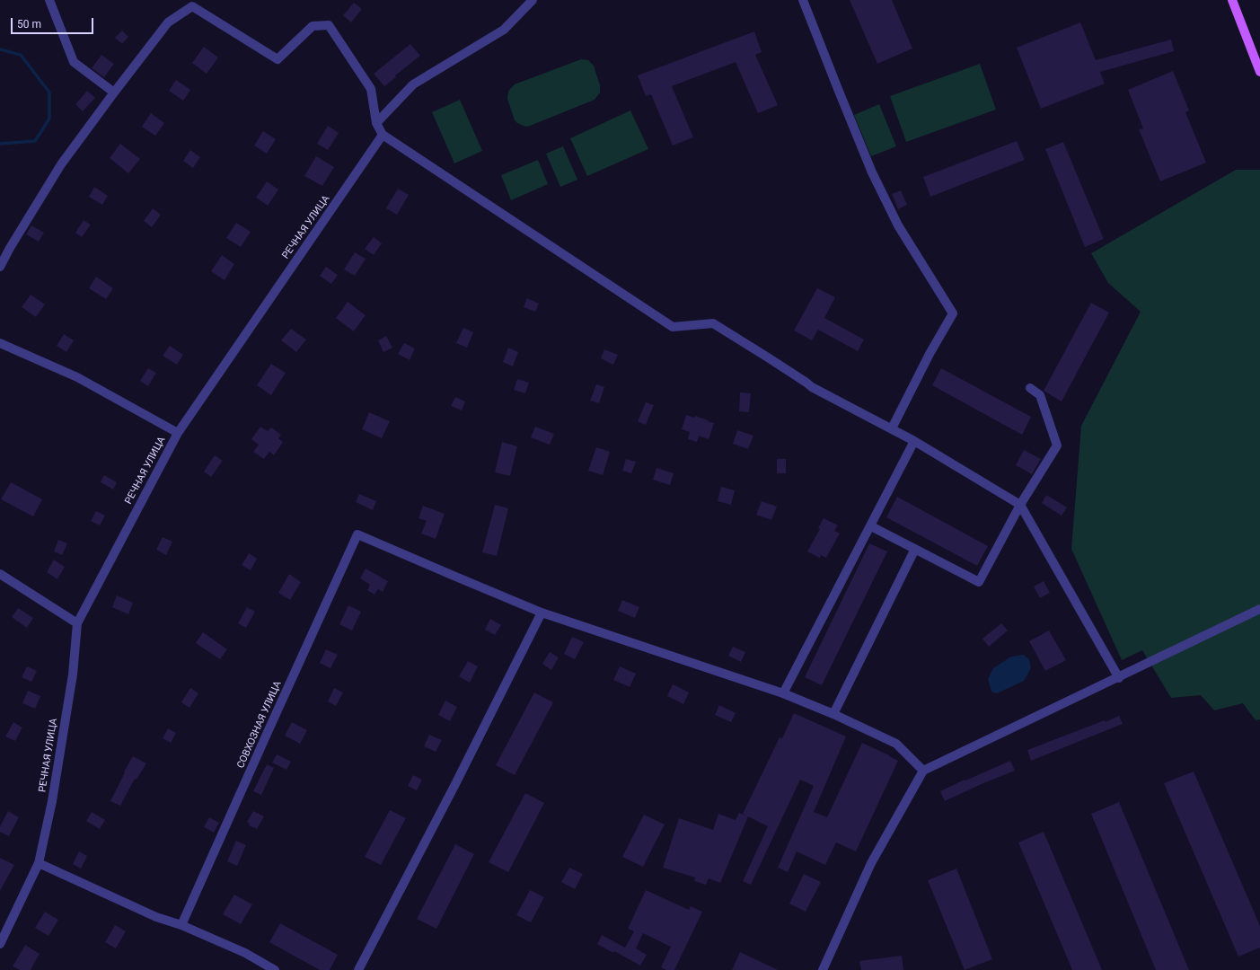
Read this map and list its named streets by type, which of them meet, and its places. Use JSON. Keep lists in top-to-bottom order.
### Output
{
  "streets": {
    "street": ["РЕЧНАЯ УЛИЦА", "СОВХОЗНАЯ УЛИЦА"]
  },
  "scale_bar": "50 m"
}
